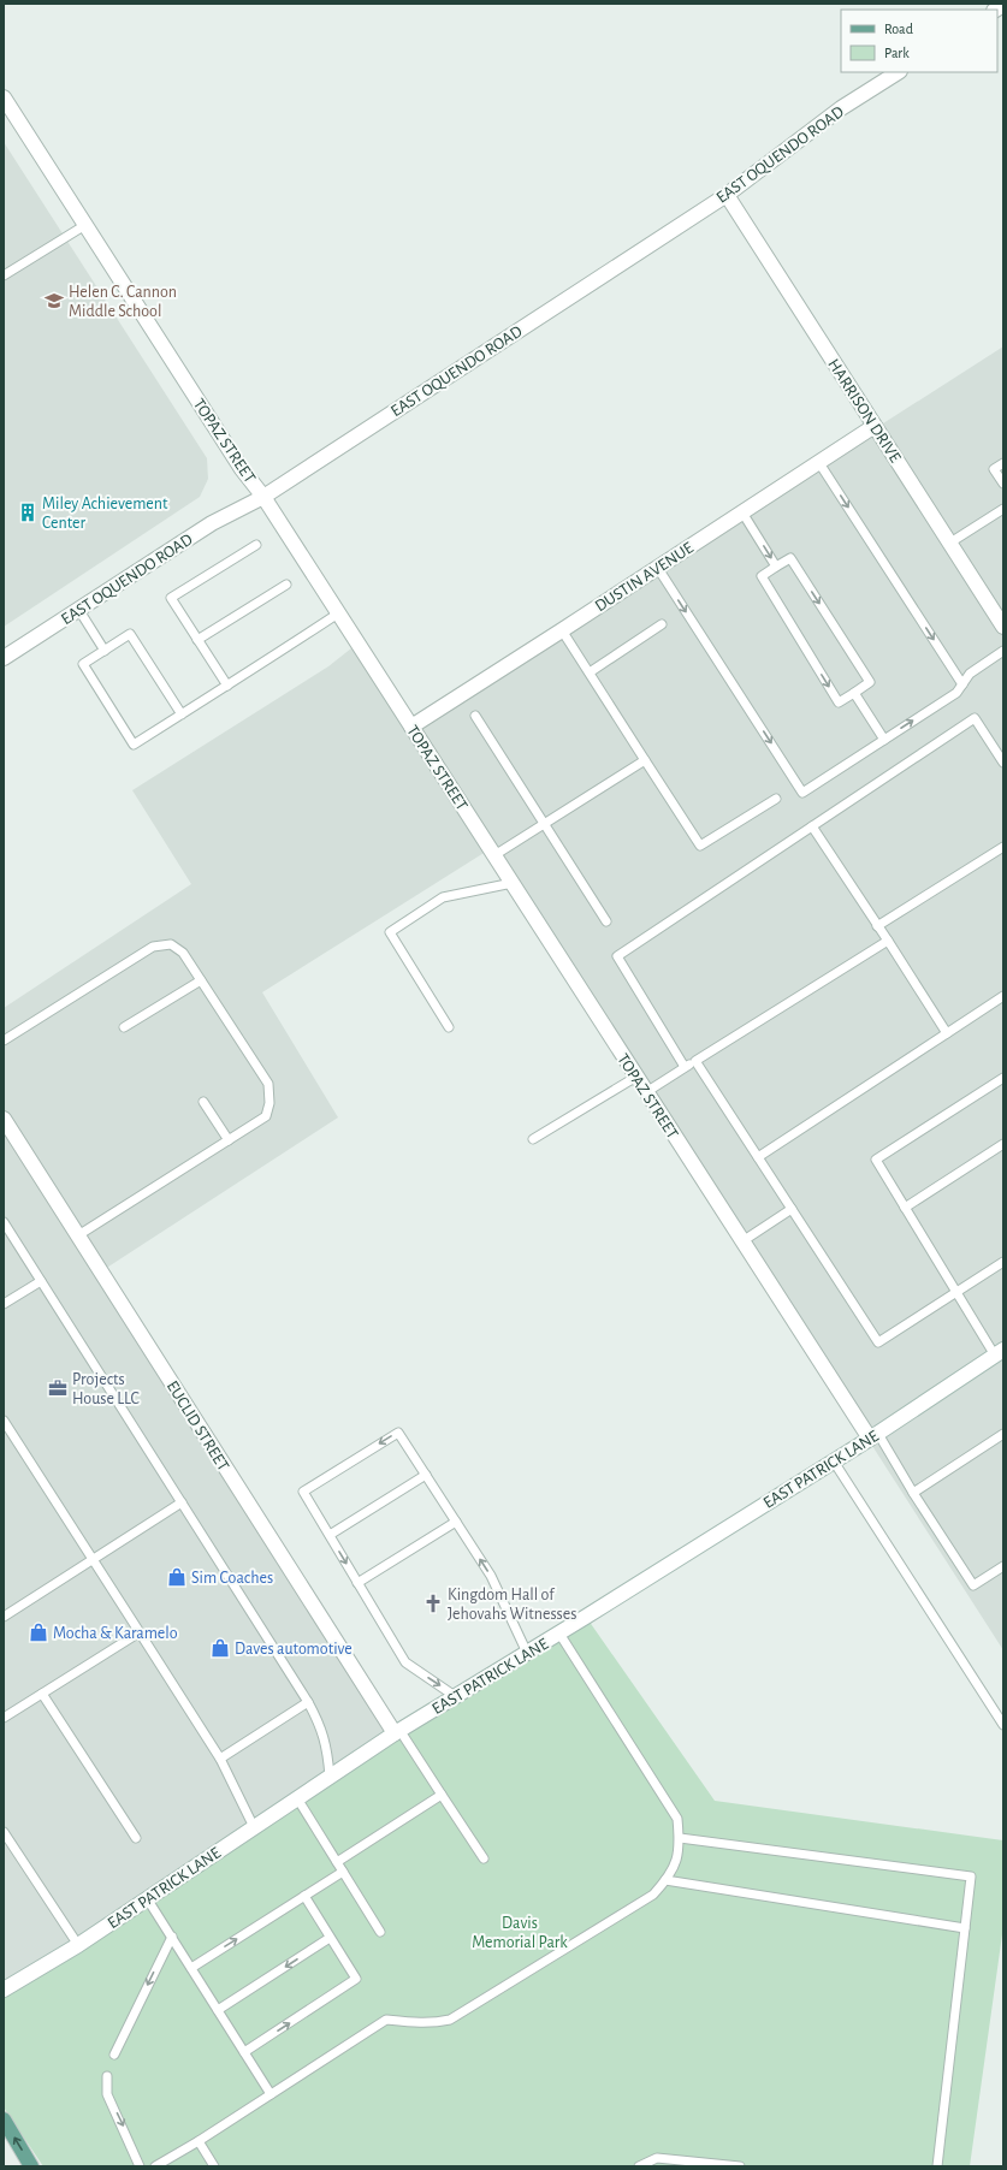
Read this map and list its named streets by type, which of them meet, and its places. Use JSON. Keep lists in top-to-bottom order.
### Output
{
  "streets": {
    "street": [
      "EAST OQUENDO ROAD",
      "HARRISON DRIVE",
      "TOPAZ STREET",
      "DUSTIN AVENUE",
      "EUCLID STREET",
      "EAST PATRICK LANE"
    ]
  },
  "crossings": [
    ["EAST OQUENDO ROAD", "HARRISON DRIVE"],
    ["EAST OQUENDO ROAD", "TOPAZ STREET"],
    ["HARRISON DRIVE", "DUSTIN AVENUE"],
    ["TOPAZ STREET", "DUSTIN AVENUE"],
    ["TOPAZ STREET", "EAST PATRICK LANE"],
    ["EUCLID STREET", "EAST PATRICK LANE"]
  ],
  "parks": ["Davis Memorial Park"],
  "places": {
    "school or university": ["Helen C. Cannon Middle School"],
    "building": ["Miley Achievement Center"],
    "office": ["Projects House LLC"],
    "shop": ["Sim Coaches", "Mocha & Karamelo", "Daves automotive"],
    "church": ["Kingdom Hall of Jehovahs Witnesses"]
  },
  "legend": ["Road", "Park"]
}
